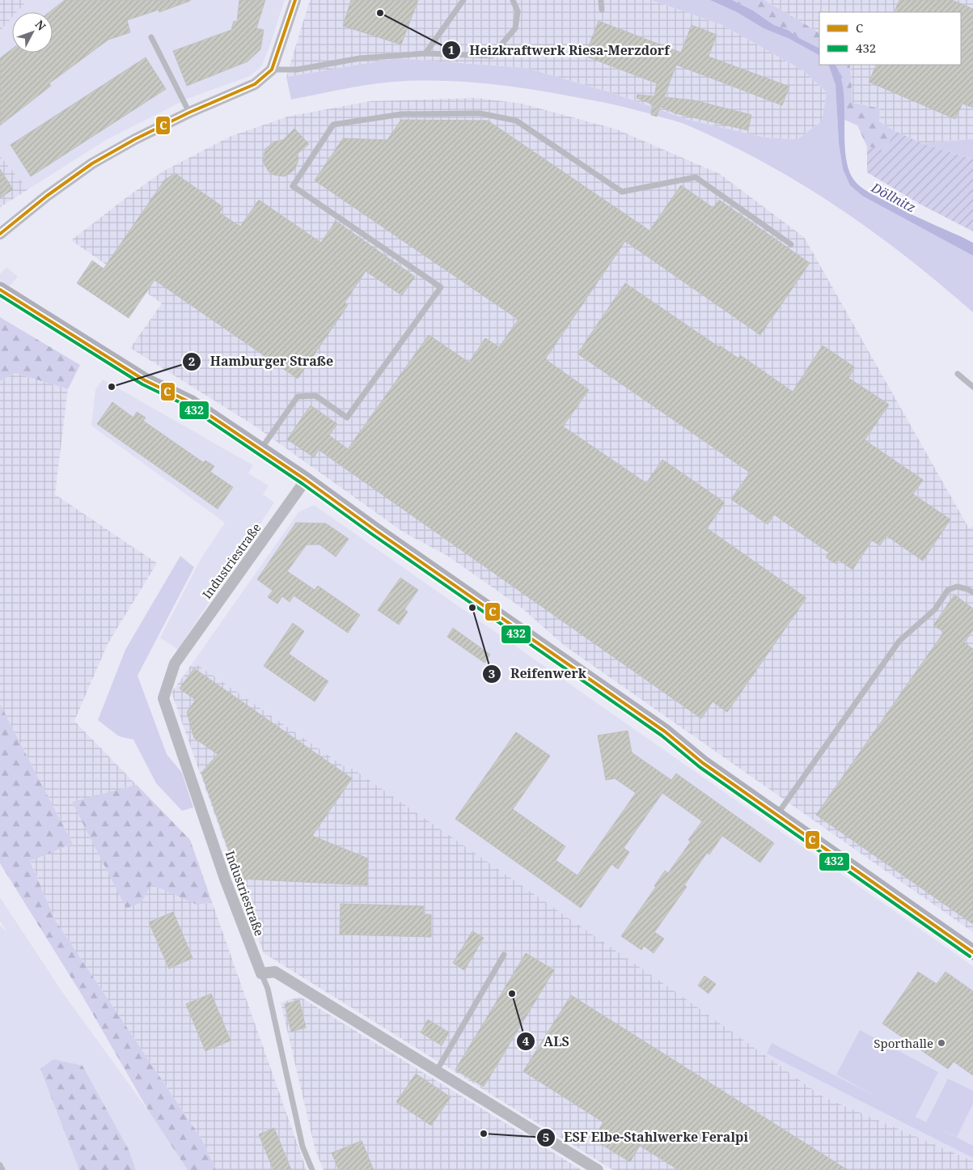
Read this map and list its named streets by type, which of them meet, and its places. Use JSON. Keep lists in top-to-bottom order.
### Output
{
  "streets": {
    "street": ["Industriestraße"]
  },
  "water": ["Döllnitz"],
  "places": [
    "Heizkraftwerk Riesa-Merzdorf",
    "Hamburger Straße",
    "Reifenwerk",
    "ALS",
    "Sporthalle",
    "ESF Elbe-Stahlwerke Feralpi"
  ],
  "lines": ["transit line C", "transit line 432"],
  "legend": ["C", "432"],
  "north": "top right"
}
